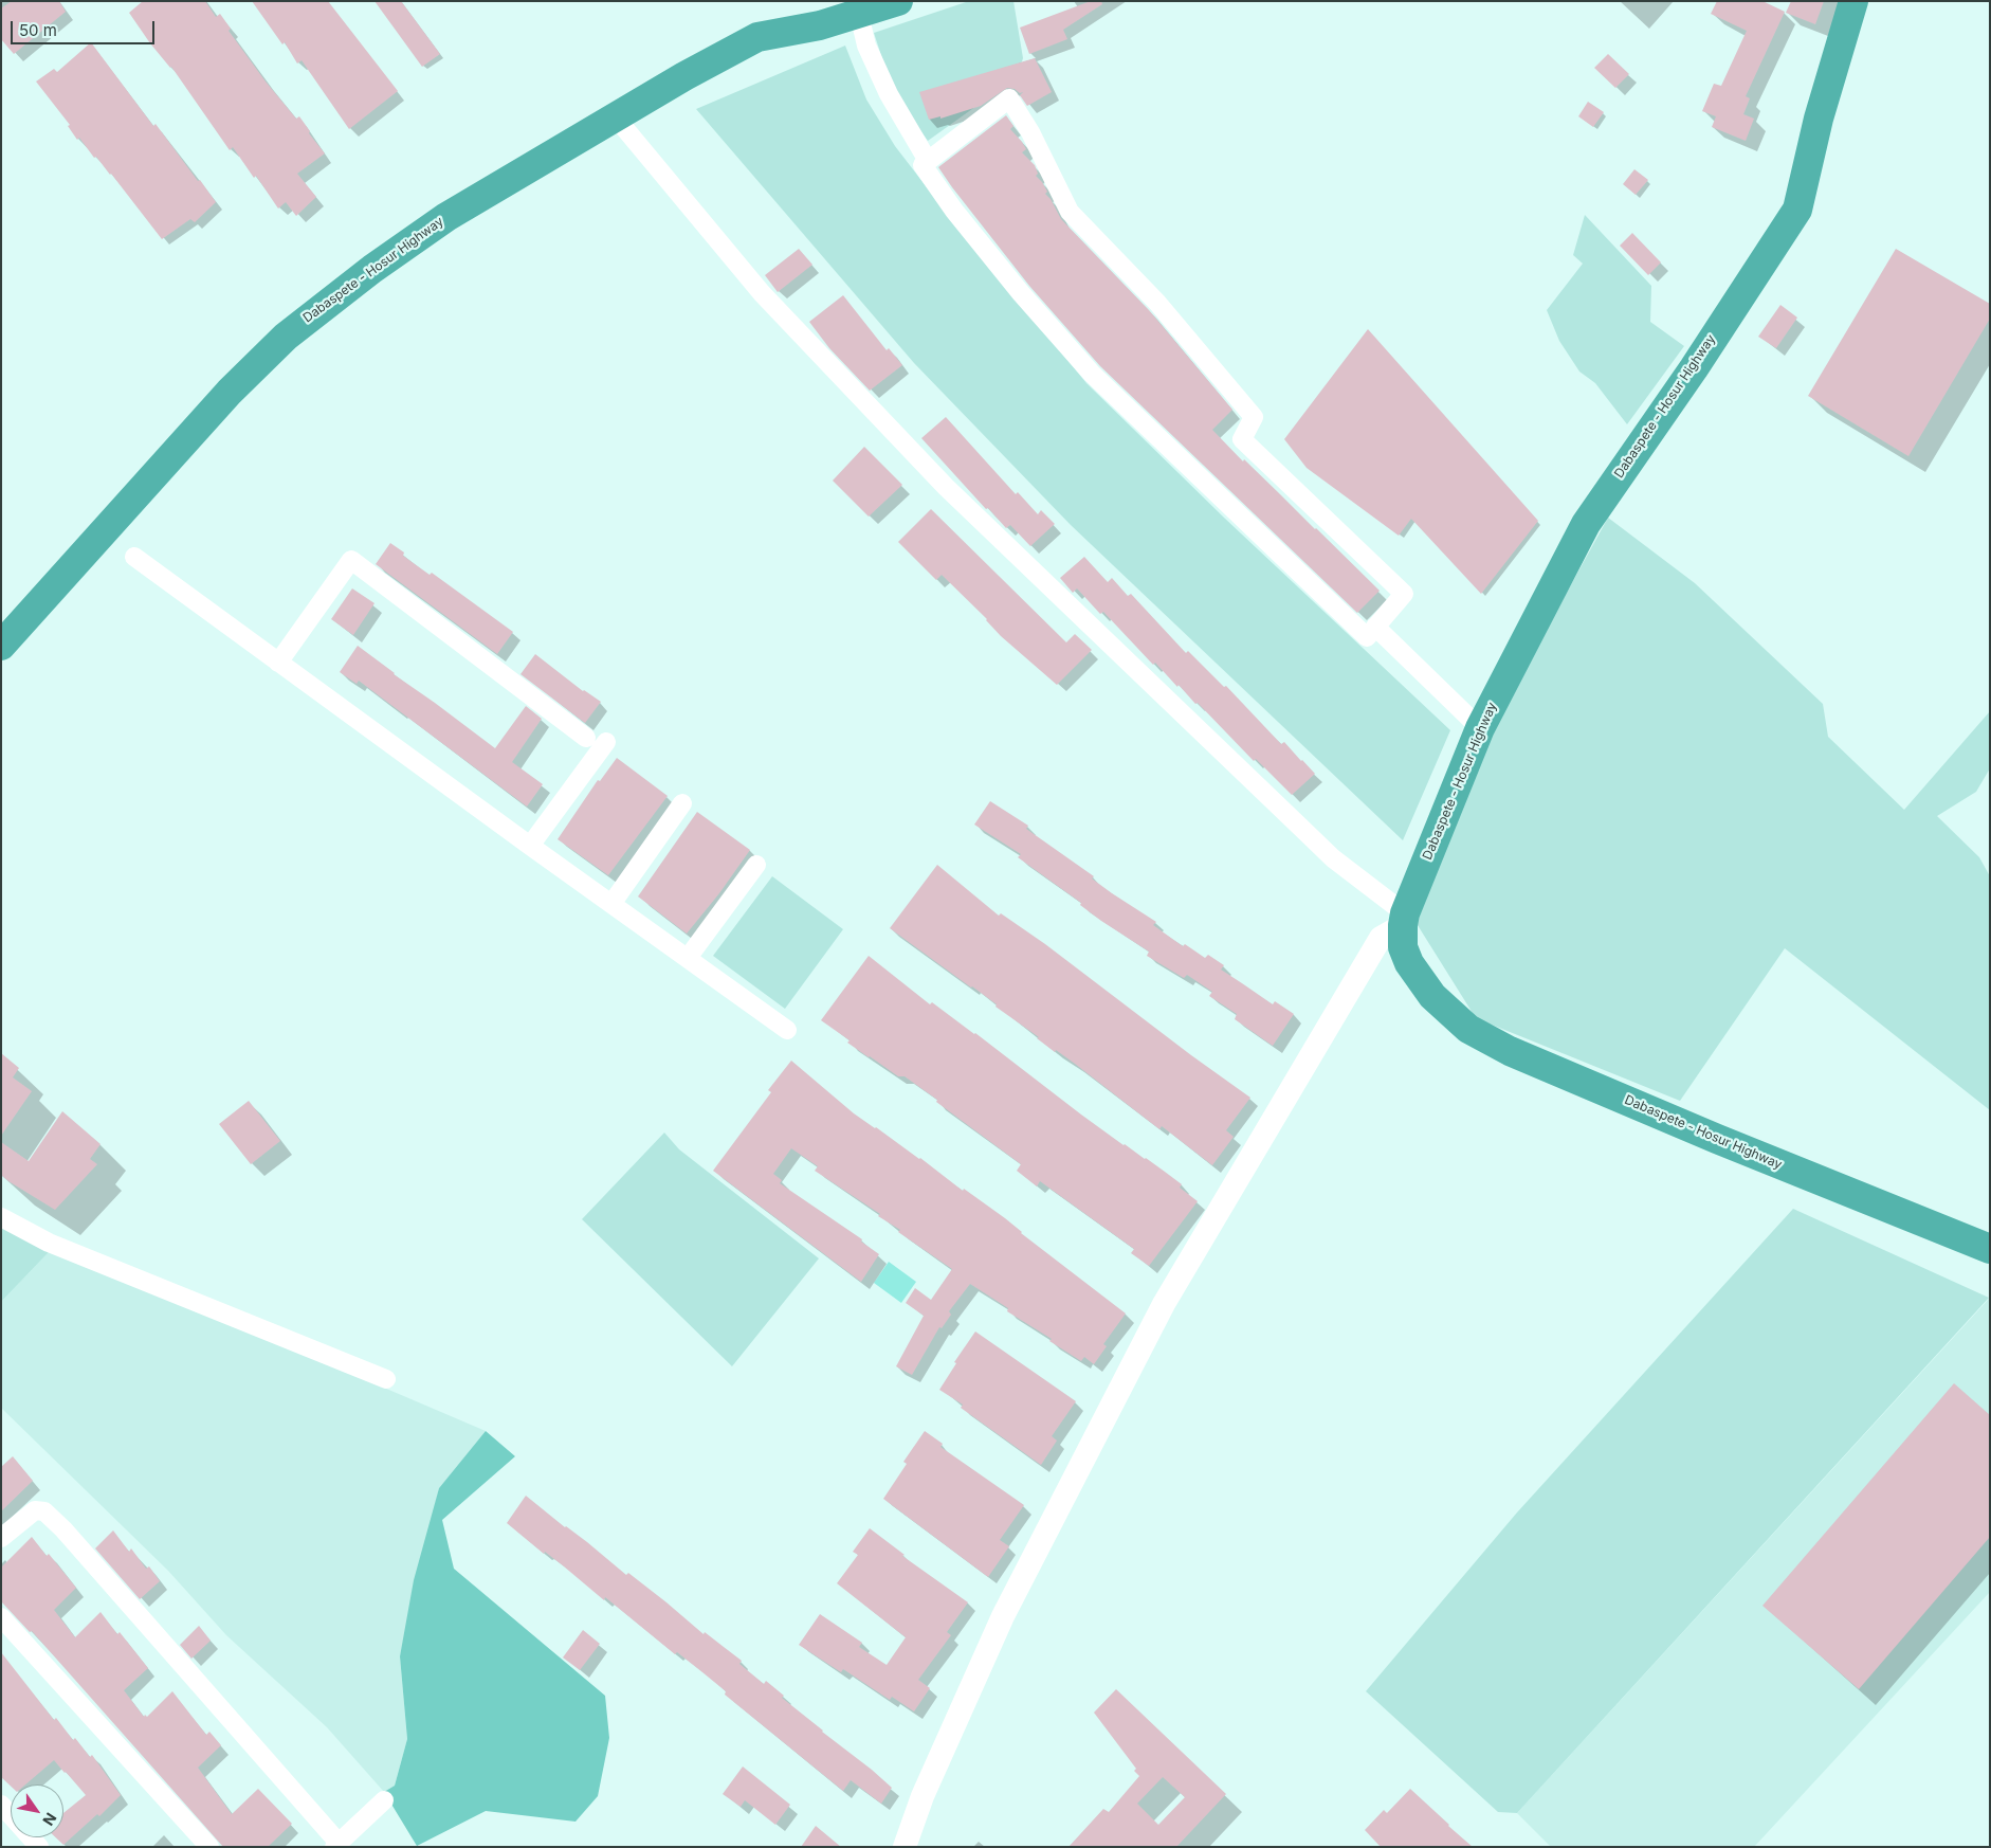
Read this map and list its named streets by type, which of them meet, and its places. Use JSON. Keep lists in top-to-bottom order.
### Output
{
  "streets": {
    "highway": ["Dabaspete - Hosur Highway"]
  },
  "scale_bar": "50 m",
  "north": "bottom right"
}
